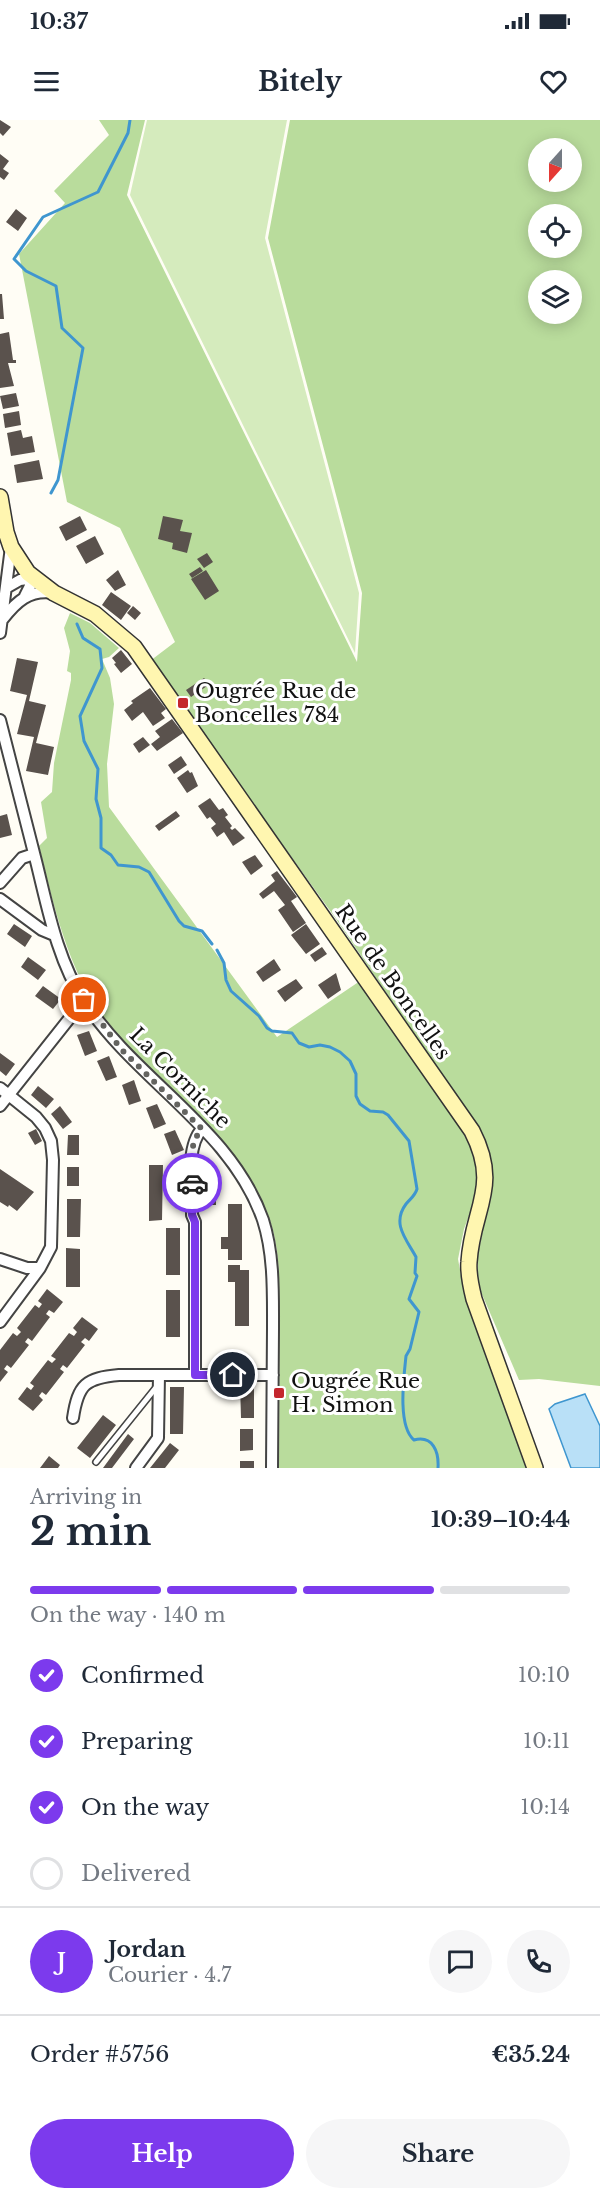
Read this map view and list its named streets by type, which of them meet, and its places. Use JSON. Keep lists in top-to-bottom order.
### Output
{
  "streets": {
    "main road": ["Rue de Boncelles"],
    "street": ["La Corniche"]
  },
  "places": {
    "transit": ["Ougrée Rue de Boncelles 784", "Ougrée Rue H. Simon"]
  },
  "north": "bottom",
  "page": {
    "status": "10:37",
    "header": "Bitely",
    "heading": ["2 min", "Arriving in", "10:39–10:44"],
    "panel": [
      "Jordan",
      "Courier · 4.7",
      "Order #5756",
      "€35.24"
    ],
    "bar": "On the way · 140 m",
    "list": [
      ["Confirmed", "10:10"],
      ["Preparing", "10:11"],
      ["On the way", "10:14"],
      "Delivered"
    ],
    "round": "J",
    "buttons": ["Help", "Share"]
  }
}
